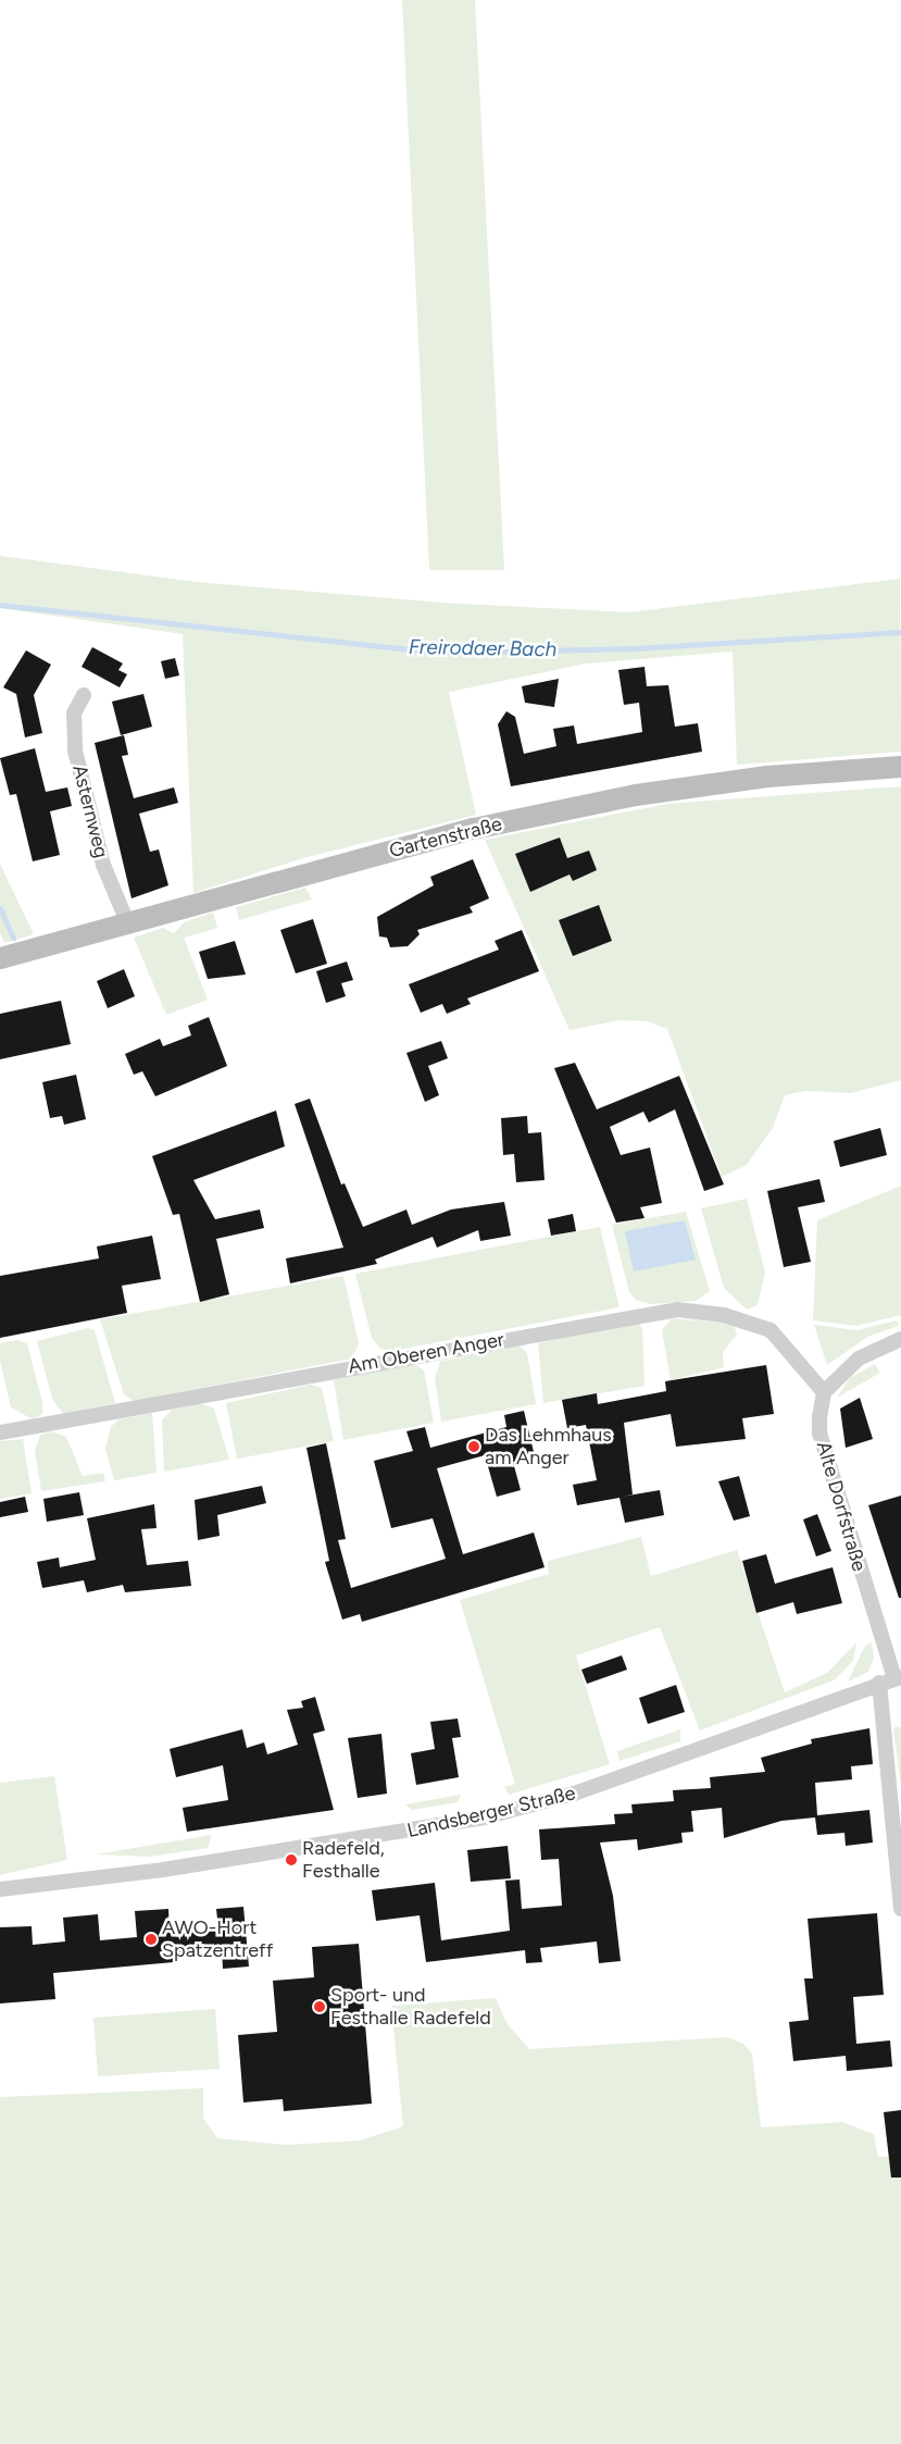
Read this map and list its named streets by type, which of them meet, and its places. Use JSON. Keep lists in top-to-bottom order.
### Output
{
  "streets": {
    "main road": ["Gartenstraße"],
    "street": [
      "Asternweg",
      "Am Oberen Anger",
      "Alte Dorfstraße",
      "Landsberger Straße"
    ]
  },
  "crossings": [
    ["Asternweg", "Gartenstraße"],
    ["Am Oberen Anger", "Alte Dorfstraße"],
    ["Alte Dorfstraße", "Landsberger Straße"]
  ],
  "water": ["Freirodaer Bach"],
  "places": [
    "Das Lehmhaus am Anger",
    "Radefeld, Festhalle",
    "AWO-Hort Spatzentreff",
    "Sport- und Festhalle Radefeld"
  ]
}
